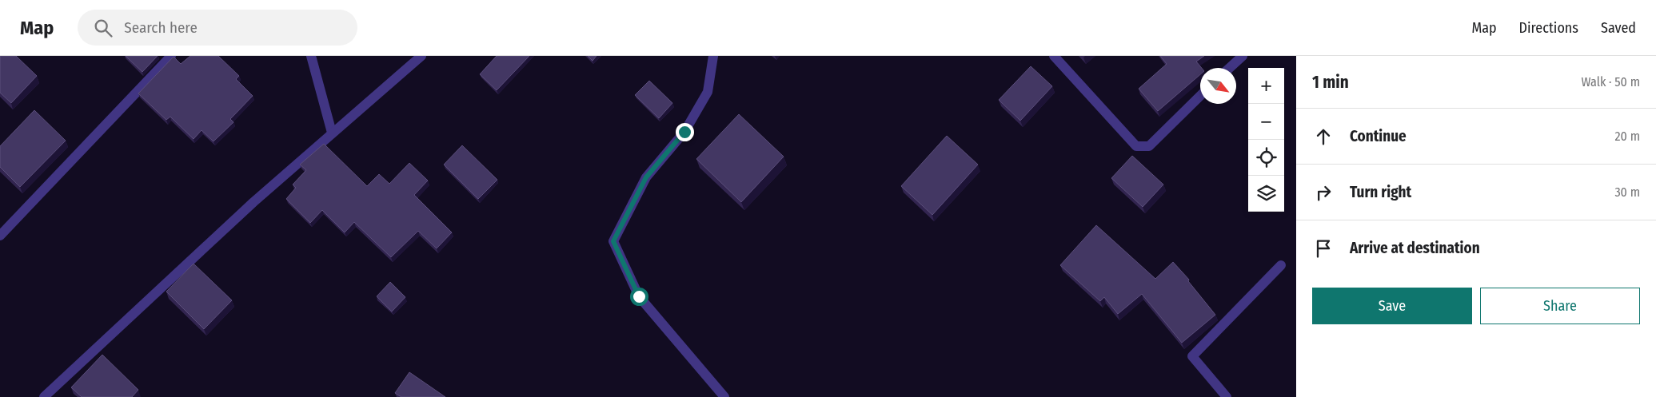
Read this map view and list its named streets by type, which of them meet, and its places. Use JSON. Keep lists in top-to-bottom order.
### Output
{
  "north": "bottom right",
  "page": {
    "header": "Map",
    "search": "Search here",
    "nav": ["Map", "Directions", "Saved"],
    "heading": ["1 min", "Walk · 50 m"],
    "map_buttons": ["+", "−"],
    "list": [
      ["Continue", "20 m"],
      ["Turn right", "30 m"],
      "Arrive at destination"
    ],
    "buttons": ["Save", "Share"]
  }
}
